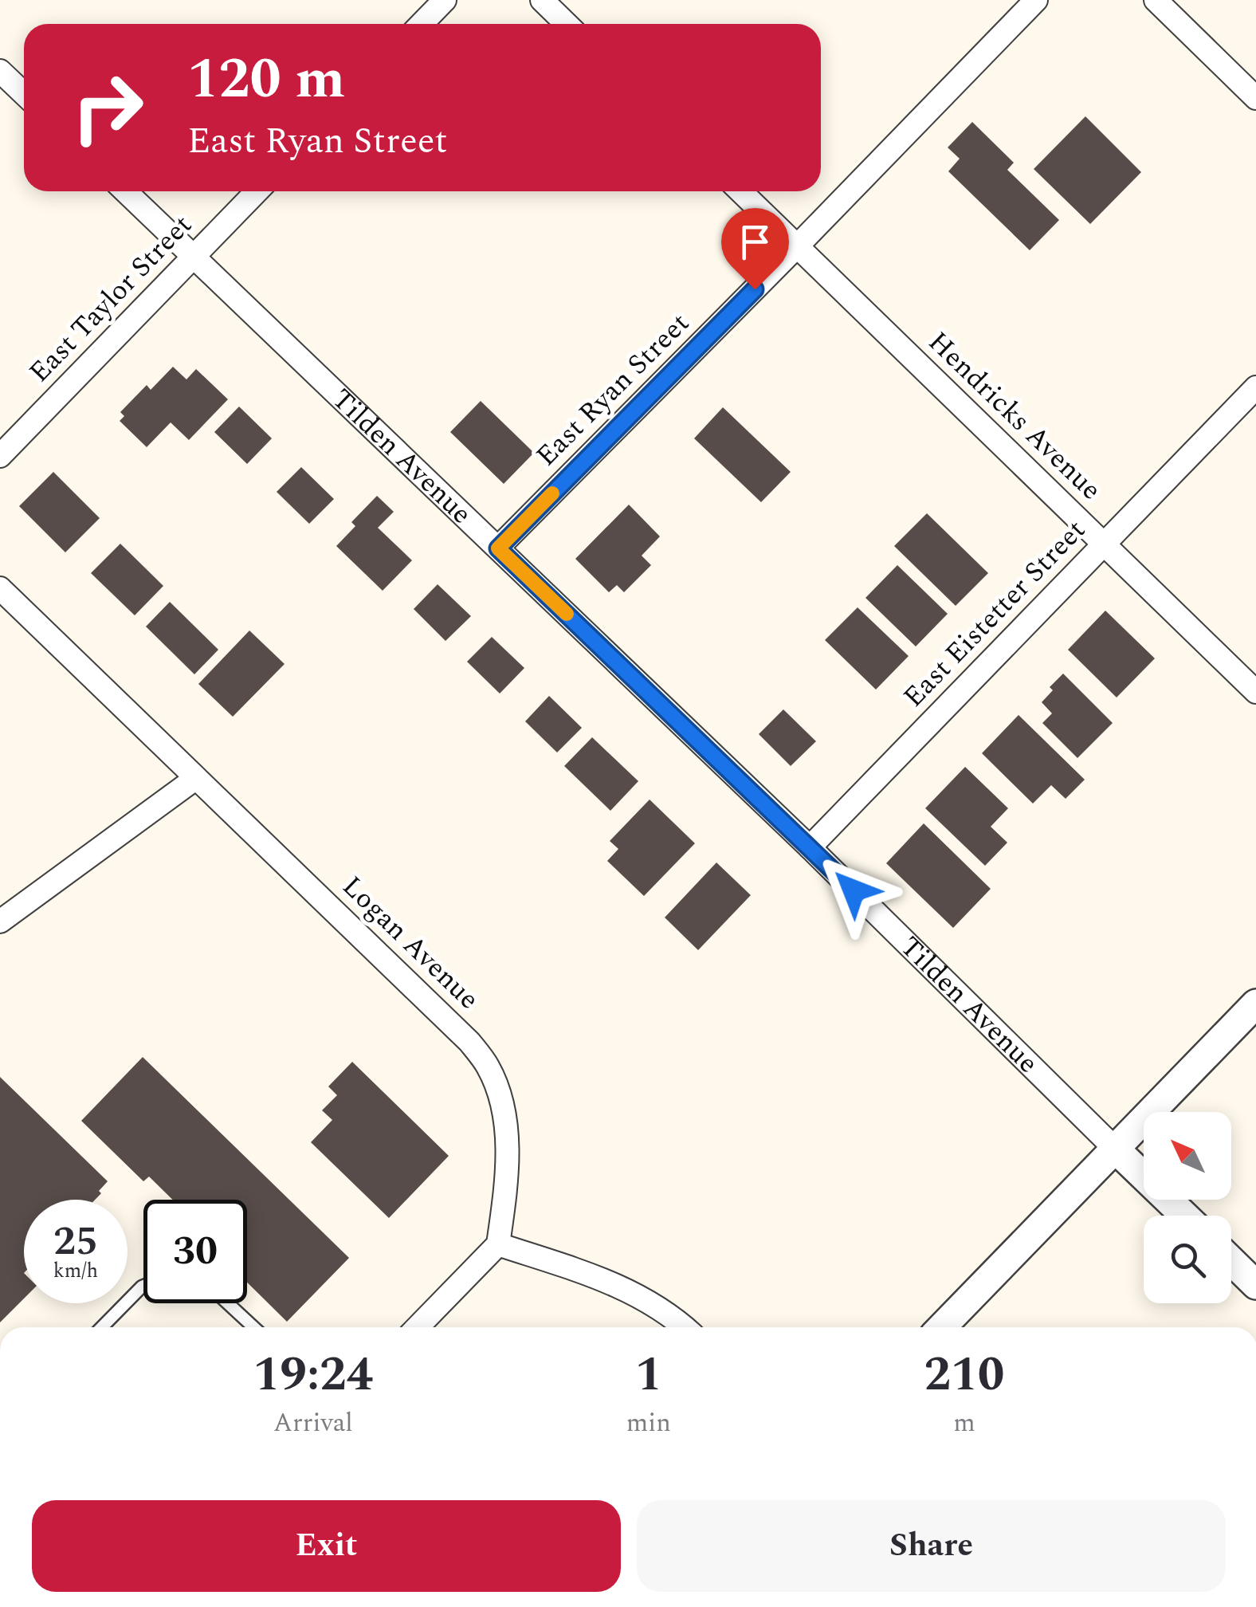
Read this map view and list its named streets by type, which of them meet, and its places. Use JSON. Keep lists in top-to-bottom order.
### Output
{
  "streets": {
    "street": [
      "East Taylor Street",
      "East Ryan Street",
      "Hendricks Avenue",
      "Tilden Avenue",
      "East Eistetter Street",
      "Logan Avenue"
    ]
  },
  "crossings": [
    ["East Taylor Street", "Tilden Avenue"],
    ["East Ryan Street", "Hendricks Avenue"],
    ["East Ryan Street", "Tilden Avenue"],
    ["Hendricks Avenue", "East Eistetter Street"],
    ["Tilden Avenue", "East Eistetter Street"]
  ],
  "north": "top left",
  "page": {
    "turn": ["120 m", "East Ryan Street"],
    "speed": "25 km/h",
    "limit": "30",
    "eta": [
      "19:24",
      "Arrival",
      "1",
      "min",
      "210",
      "m"
    ],
    "buttons": ["Exit", "Share"]
  }
}
